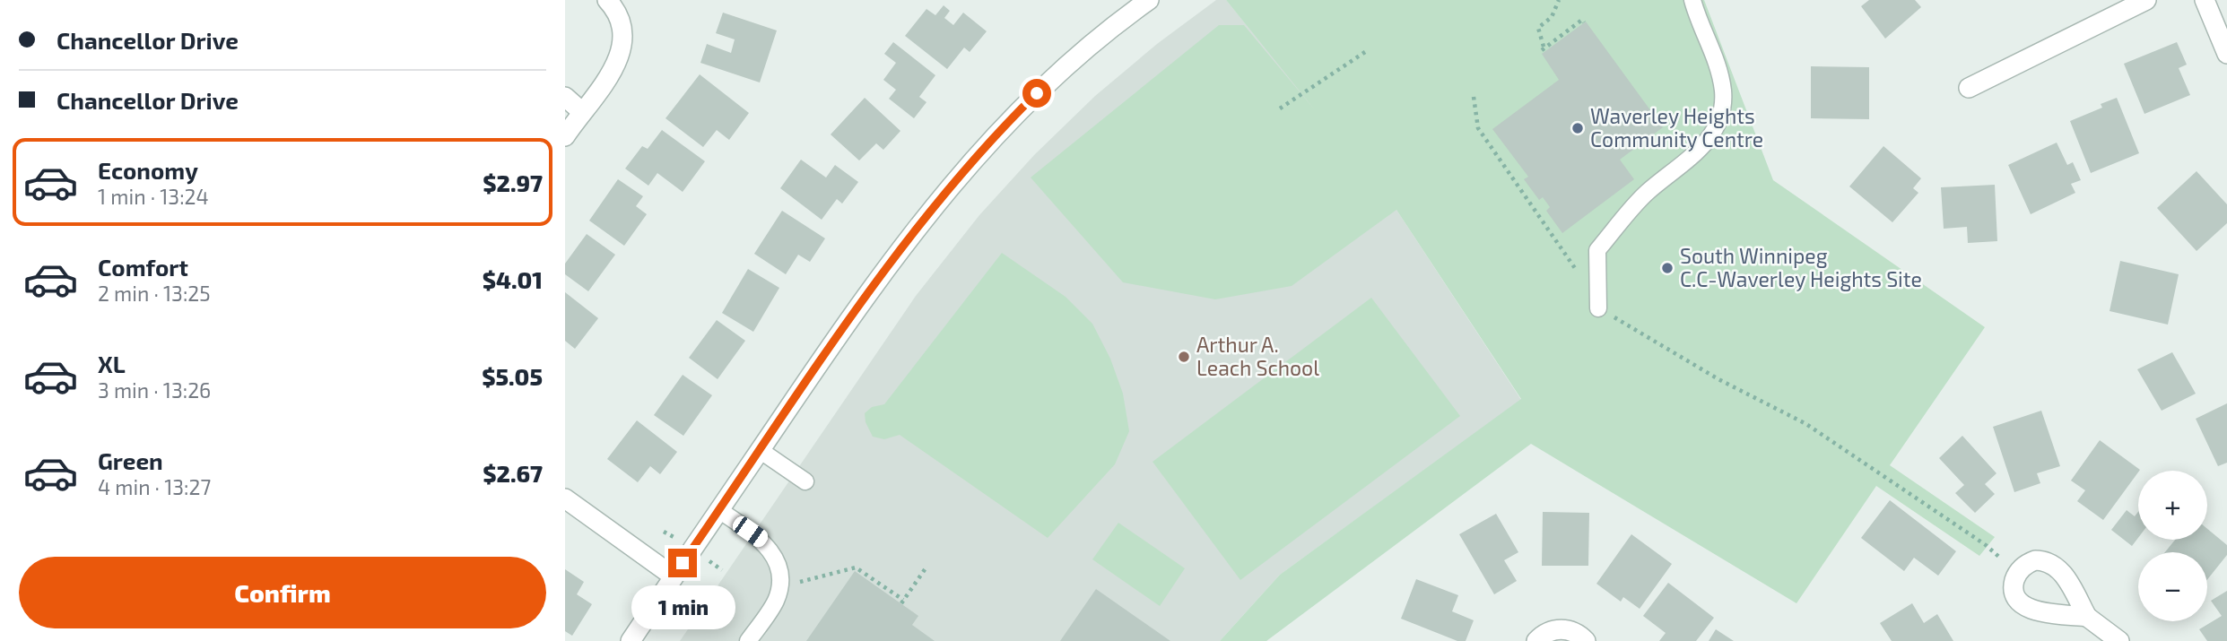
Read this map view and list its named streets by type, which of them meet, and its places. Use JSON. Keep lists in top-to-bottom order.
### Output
{
  "places": ["Waverley Heights Community Centre", "South Winnipeg C.C-Waverley Heights Site", "Arthur A. Leach School"],
  "page": {
    "banner": ["Chancellor Drive", "Chancellor Drive"],
    "list": [
      {
        "name": "Economy",
        "note": "1 min · 13:24",
        "value": "$2.97"
      },
      {
        "name": "Comfort",
        "note": "2 min · 13:25",
        "value": "$4.01"
      },
      {
        "name": "XL",
        "note": "3 min · 13:26",
        "value": "$5.05"
      },
      {
        "name": "Green",
        "note": "4 min · 13:27",
        "value": "$2.67"
      }
    ],
    "map_buttons": ["+", "−"],
    "buttons": "Confirm",
    "bubble": "1 min"
  }
}
